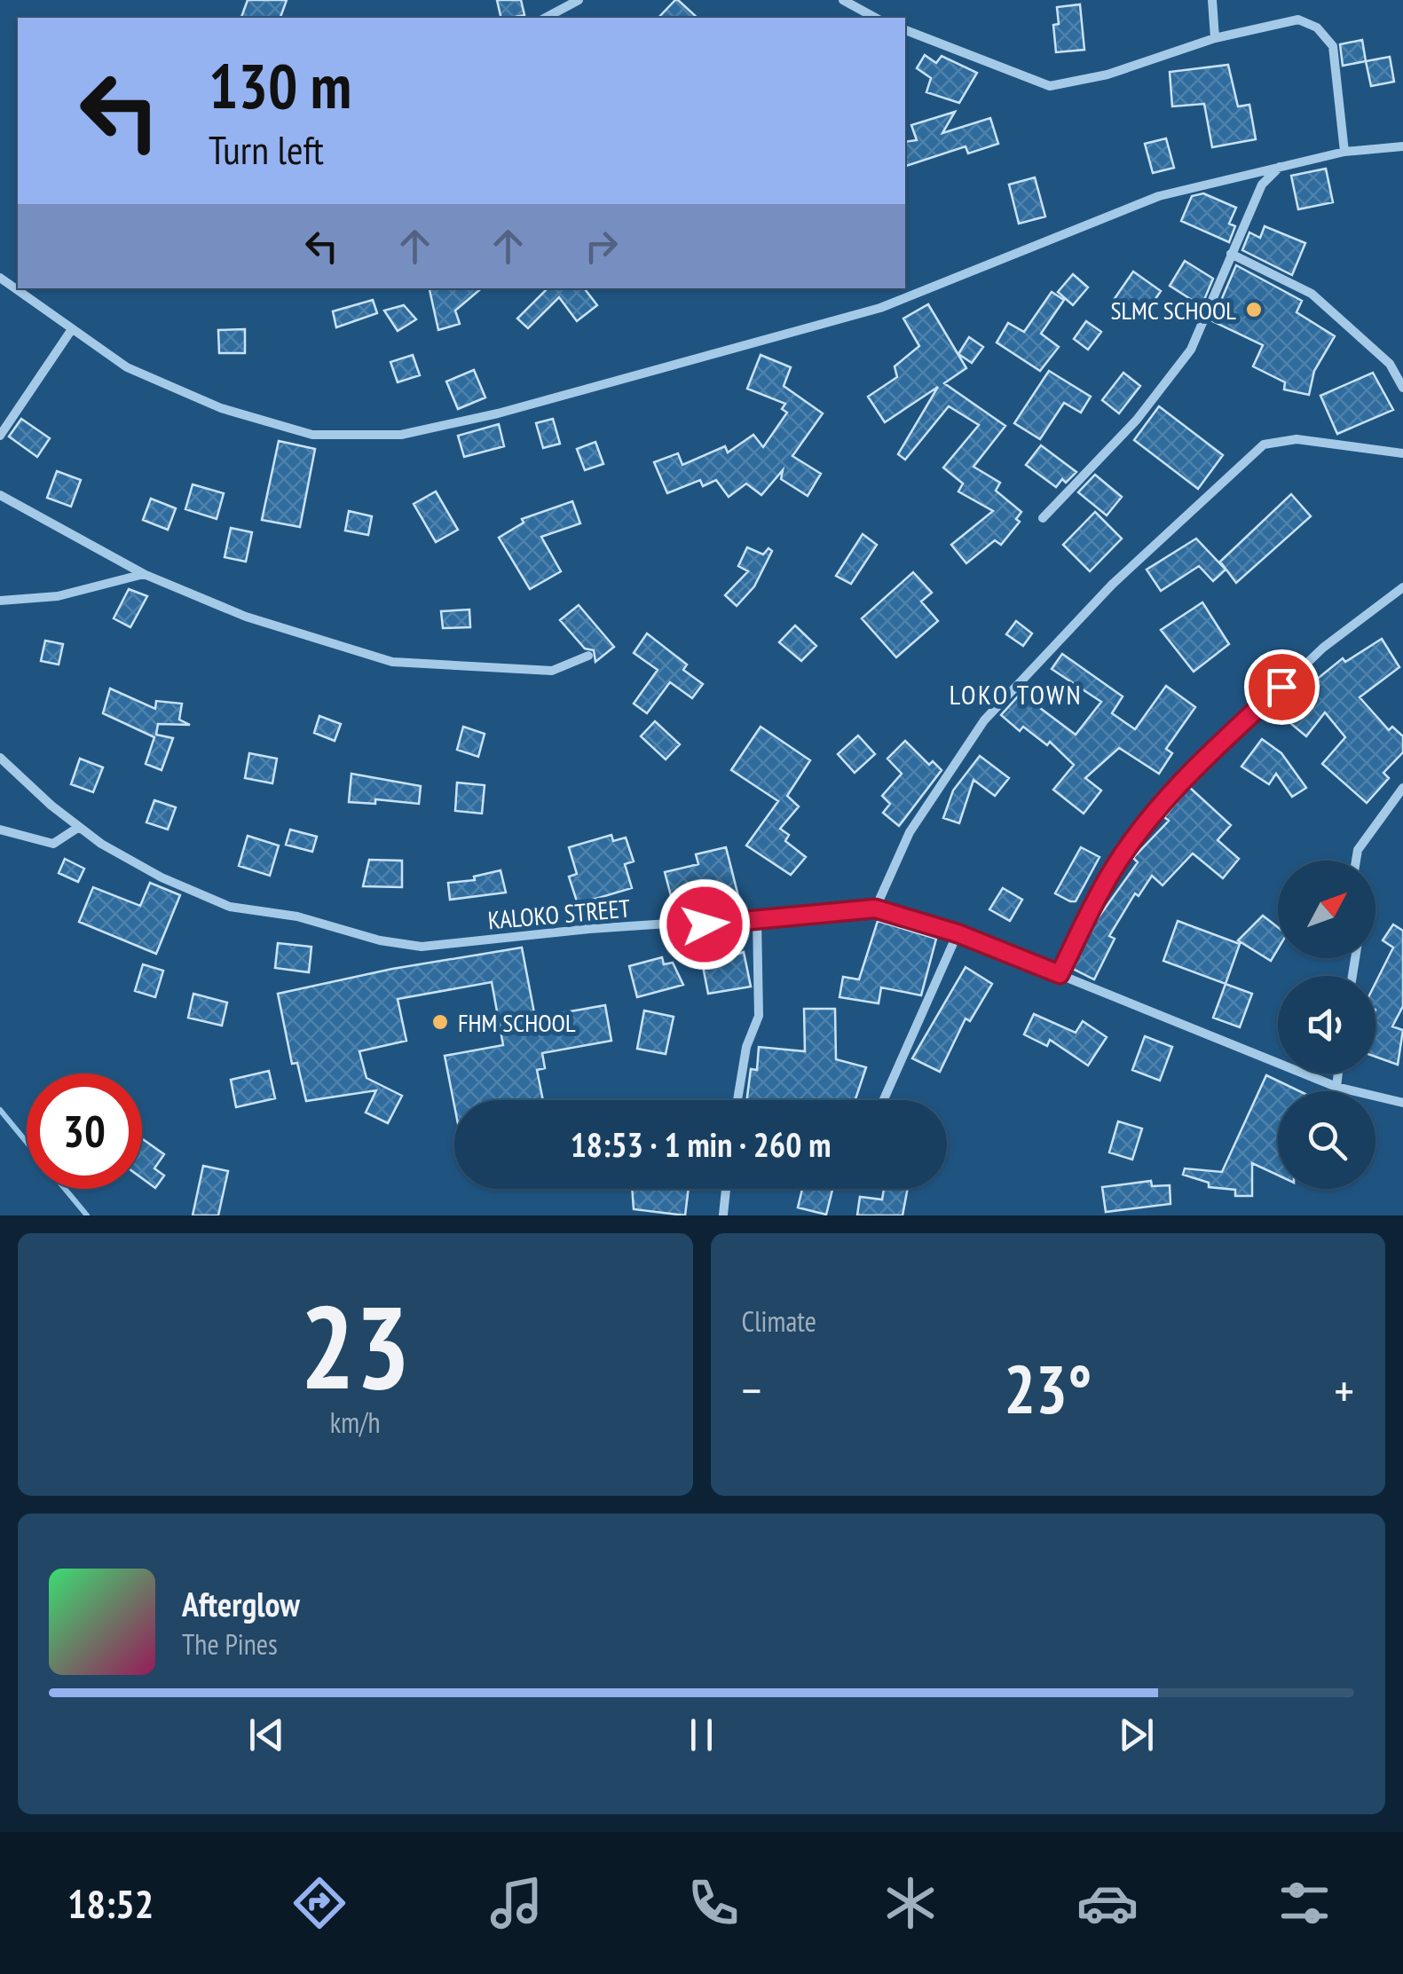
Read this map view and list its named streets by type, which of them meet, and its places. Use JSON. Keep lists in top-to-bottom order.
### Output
{
  "streets": {
    "street": ["KALOKO STREET"]
  },
  "districts": ["LOKO TOWN"],
  "places": ["SLMC SCHOOL", "FHM SCHOOL"],
  "north": "top right",
  "page": {
    "turn": ["130 m", "Turn left"],
    "limit": "30",
    "trip": "18:53 · 1 min · 260 m",
    "tile": [
      ["23", "km/h"],
      "Climate"
    ],
    "heat": ["−", "23°", "+"],
    "song": ["Afterglow", "The Pines"],
    "tabs": "18:52"
  }
}
